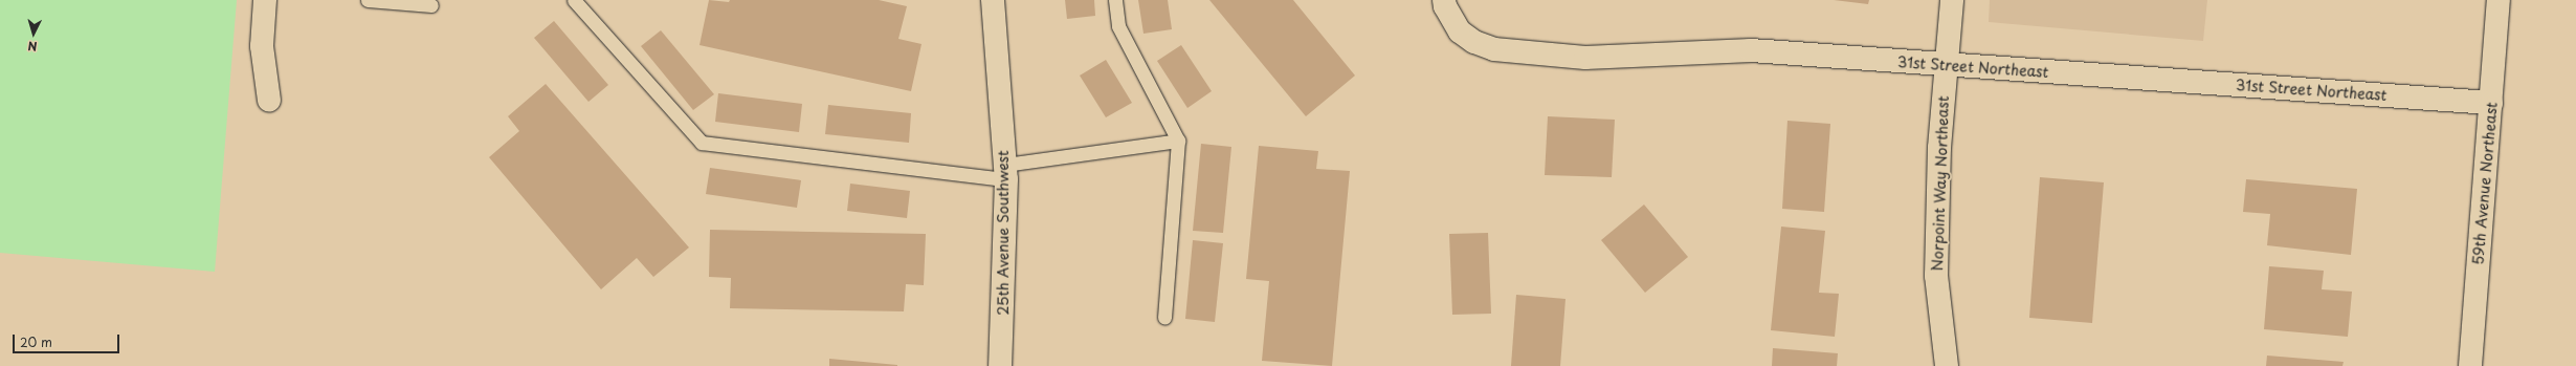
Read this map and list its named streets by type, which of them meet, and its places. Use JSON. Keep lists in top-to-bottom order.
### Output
{
  "streets": {
    "street": [
      "31st Street Northeast",
      "Norpoint Way Northeast",
      "59th Avenue Northeast",
      "25th Avenue Southwest"
    ]
  },
  "crossings": [
    ["31st Street Northeast", "Norpoint Way Northeast"],
    ["31st Street Northeast", "59th Avenue Northeast"]
  ],
  "scale_bar": "20 m",
  "north": "bottom"
}
